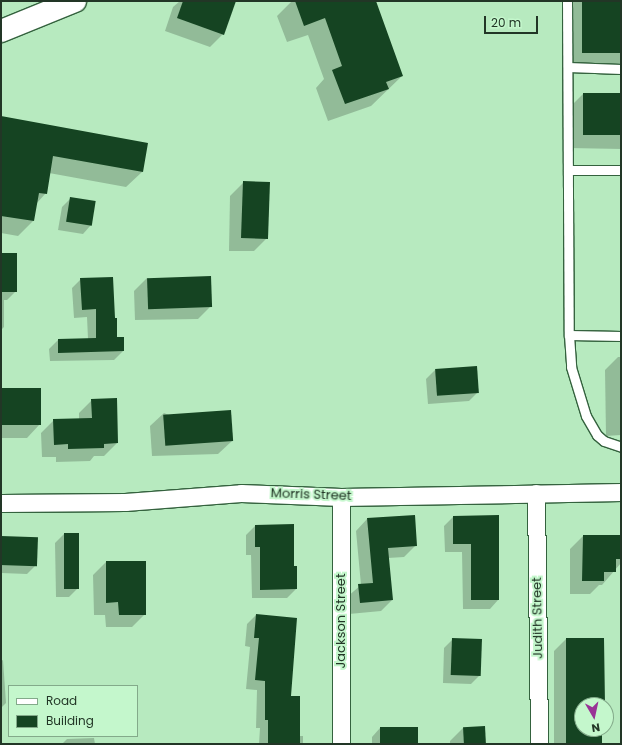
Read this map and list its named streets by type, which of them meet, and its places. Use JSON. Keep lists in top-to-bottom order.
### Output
{
  "streets": {
    "street": ["Morris Street", "Judith Street", "Jackson Street"]
  },
  "crossings": [
    ["Morris Street", "Judith Street"],
    ["Morris Street", "Jackson Street"]
  ],
  "legend": ["Road", "Building"],
  "scale_bar": "20 m",
  "north": "bottom"
}
